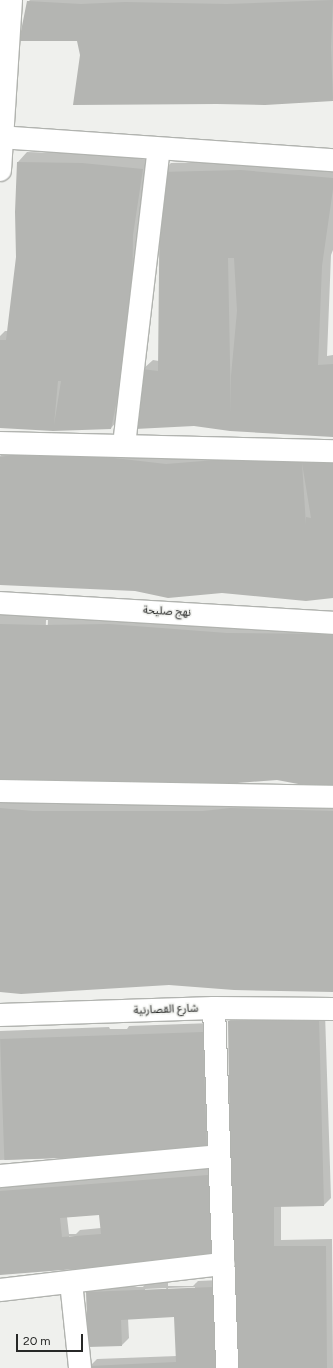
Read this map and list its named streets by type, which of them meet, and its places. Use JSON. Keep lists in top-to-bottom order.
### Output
{
  "streets": {
    "street": ["نهج صليحة", "شارع القصارنية"]
  },
  "scale_bar": "20 m"
}
